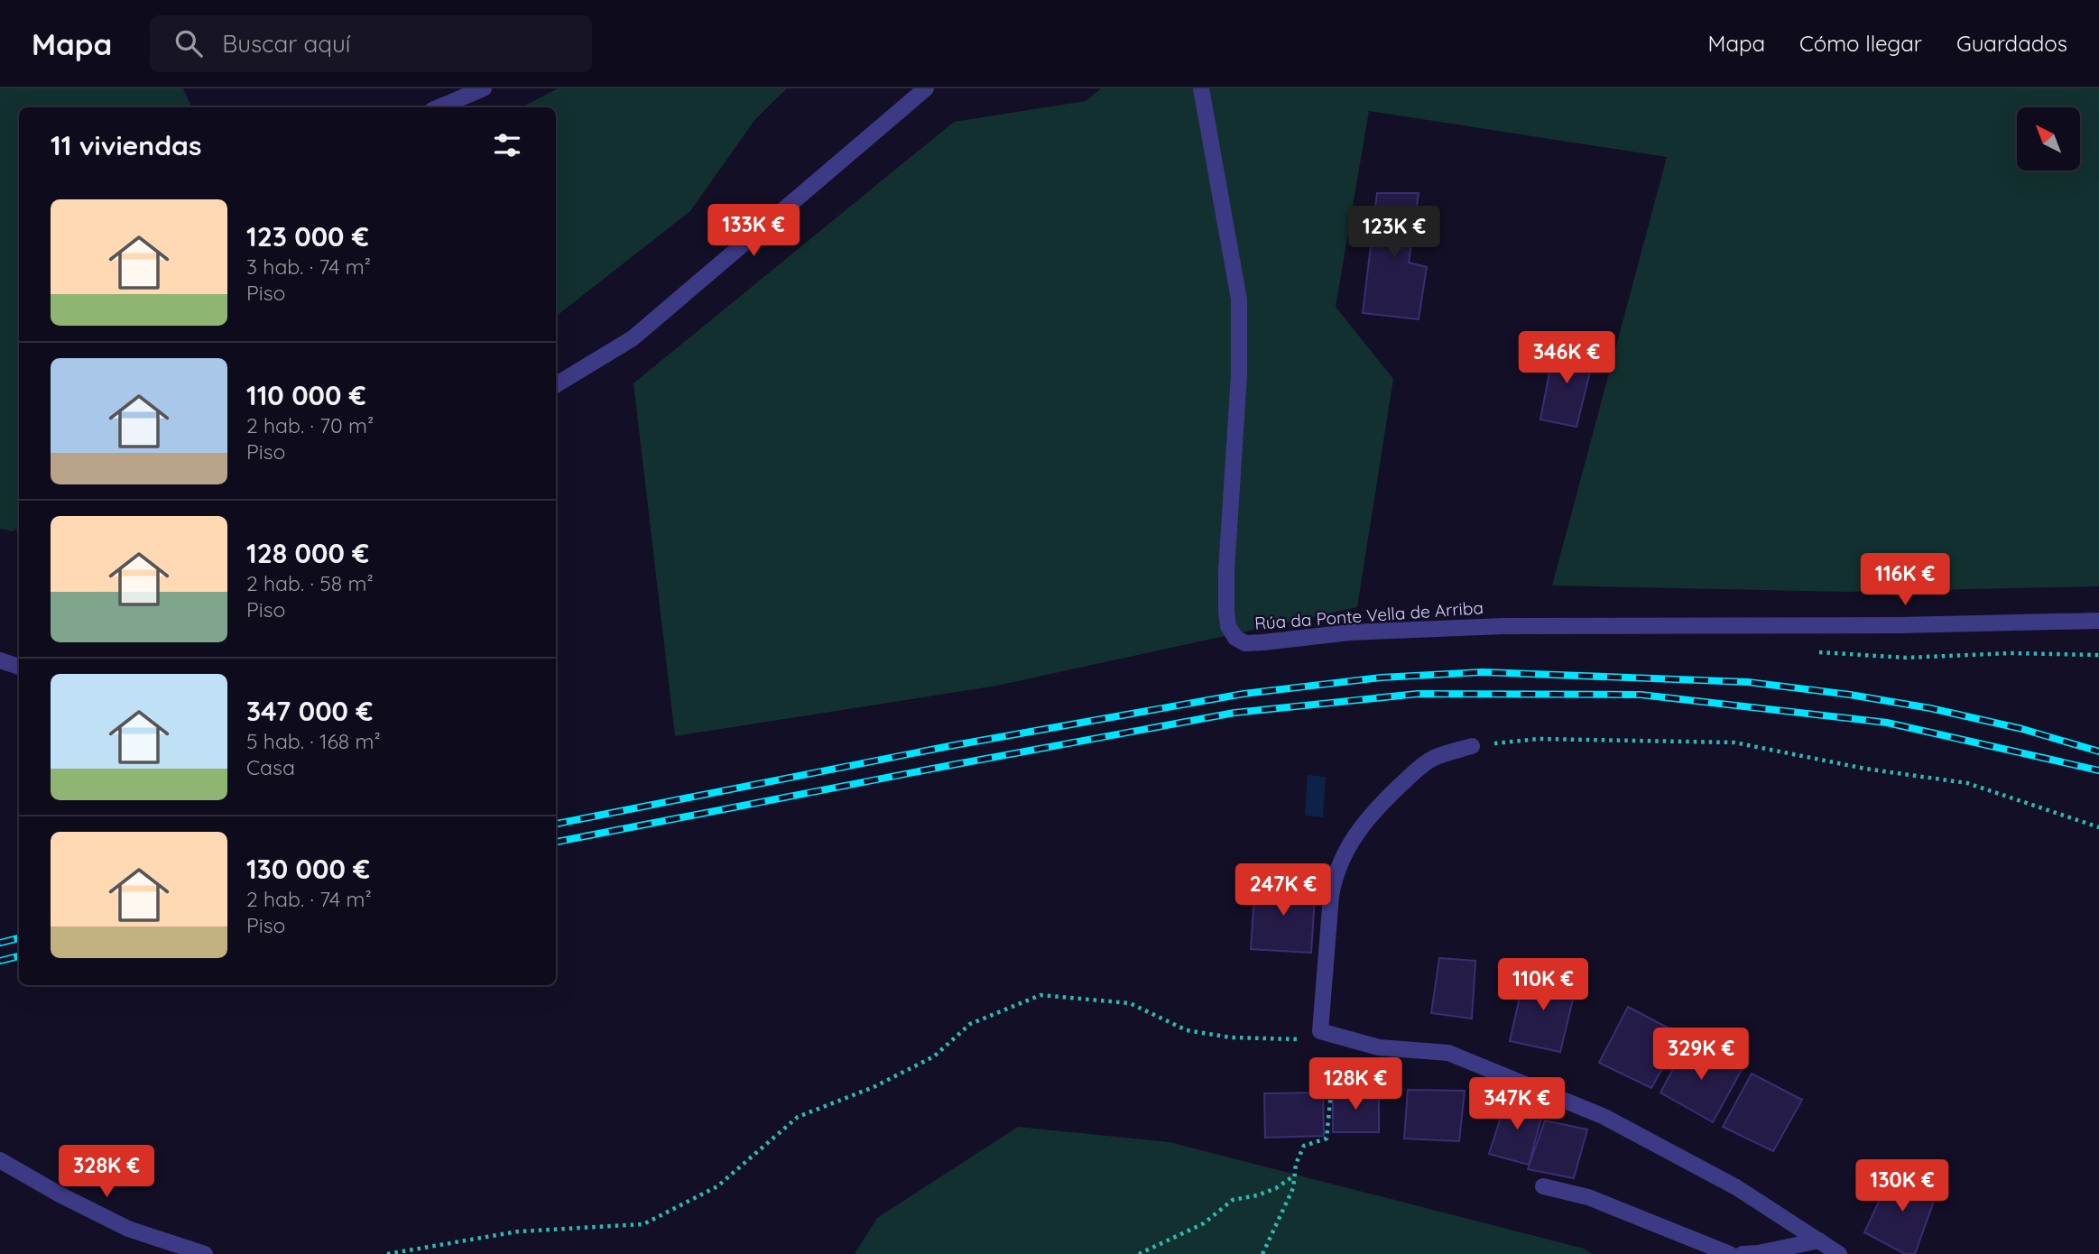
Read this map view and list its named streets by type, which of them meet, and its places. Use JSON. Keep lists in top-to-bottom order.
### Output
{
  "streets": {
    "street": ["Rúa da Ponte Vella de Arriba"]
  },
  "north": "top left",
  "page": {
    "header": "Mapa",
    "search": "Buscar aquí",
    "nav": ["Mapa", "Cómo llegar", "Guardados"],
    "heading": "11 viviendas",
    "list": [
      {
        "name": "123 000 €",
        "note": "3 hab. · 74 m² · Piso"
      },
      {
        "name": "110 000 €",
        "note": "2 hab. · 70 m² · Piso"
      },
      {
        "name": "128 000 €",
        "note": "2 hab. · 58 m² · Piso"
      },
      {
        "name": "347 000 €",
        "note": "5 hab. · 168 m² · Casa"
      },
      {
        "name": "130 000 €",
        "note": "2 hab. · 74 m² · Piso"
      }
    ],
    "price": [
      "133K €",
      "123K €",
      "346K €",
      "116K €",
      "247K €",
      "110K €",
      "329K €",
      "128K €",
      "347K €",
      "328K €",
      "130K €"
    ]
  }
}
